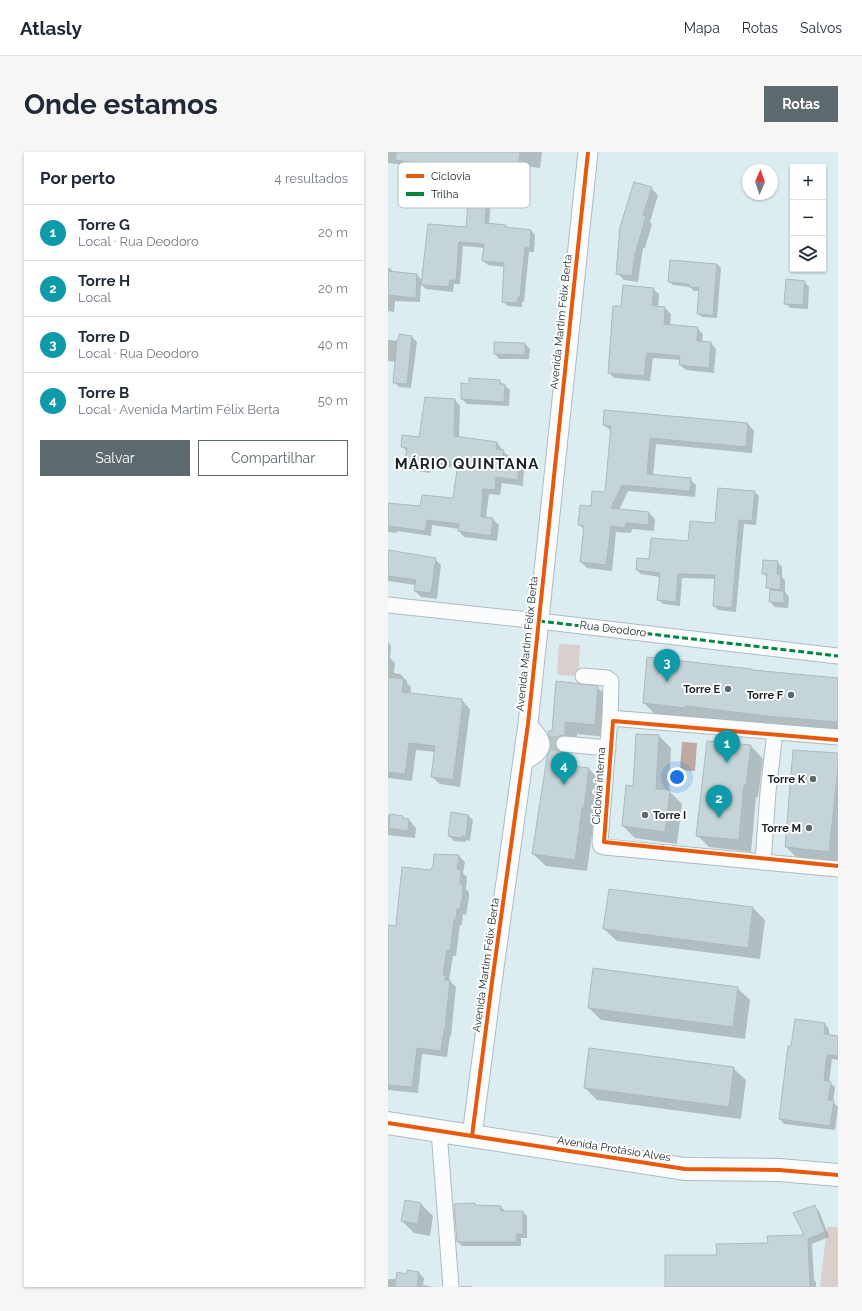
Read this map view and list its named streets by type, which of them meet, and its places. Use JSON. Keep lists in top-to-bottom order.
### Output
{
  "streets": {
    "main road": ["Avenida Protásio Alves"],
    "street": ["Avenida Martim Félix Berta", "Rua Deodoro"],
    "cycle path": ["Ciclovia interna"]
  },
  "crossings": [
    ["Avenida Martim Félix Berta", "Rua Deodoro"],
    ["Avenida Martim Félix Berta", "Avenida Protásio Alves"]
  ],
  "districts": ["MÁRIO QUINTANA"],
  "places": [
    "Torre E",
    "Torre F",
    "Torre K",
    "Torre I",
    "Torre M"
  ],
  "legend": ["Ciclovia", "Trilha"],
  "north": "top",
  "page": {
    "header": "Atlasly",
    "nav": ["Mapa", "Rotas", "Salvos"],
    "buttons": [
      "Rotas",
      ["Salvar", "Compartilhar"]
    ],
    "title": "Onde estamos",
    "heading": ["Por perto", "4 resultados"],
    "map_buttons": ["+", "−"],
    "list": [
      {
        "mark": "1",
        "name": "Torre G",
        "note": "Local · Rua Deodoro",
        "value": "20 m"
      },
      {
        "mark": "2",
        "name": "Torre H",
        "note": "Local",
        "value": "20 m"
      },
      {
        "mark": "3",
        "name": "Torre D",
        "note": "Local · Rua Deodoro",
        "value": "40 m"
      },
      {
        "mark": "4",
        "name": "Torre B",
        "note": "Local · Avenida Martim Félix Berta",
        "value": "50 m"
      }
    ],
    "pins": [
      "3",
      "1",
      "4",
      "2"
    ]
  }
}
